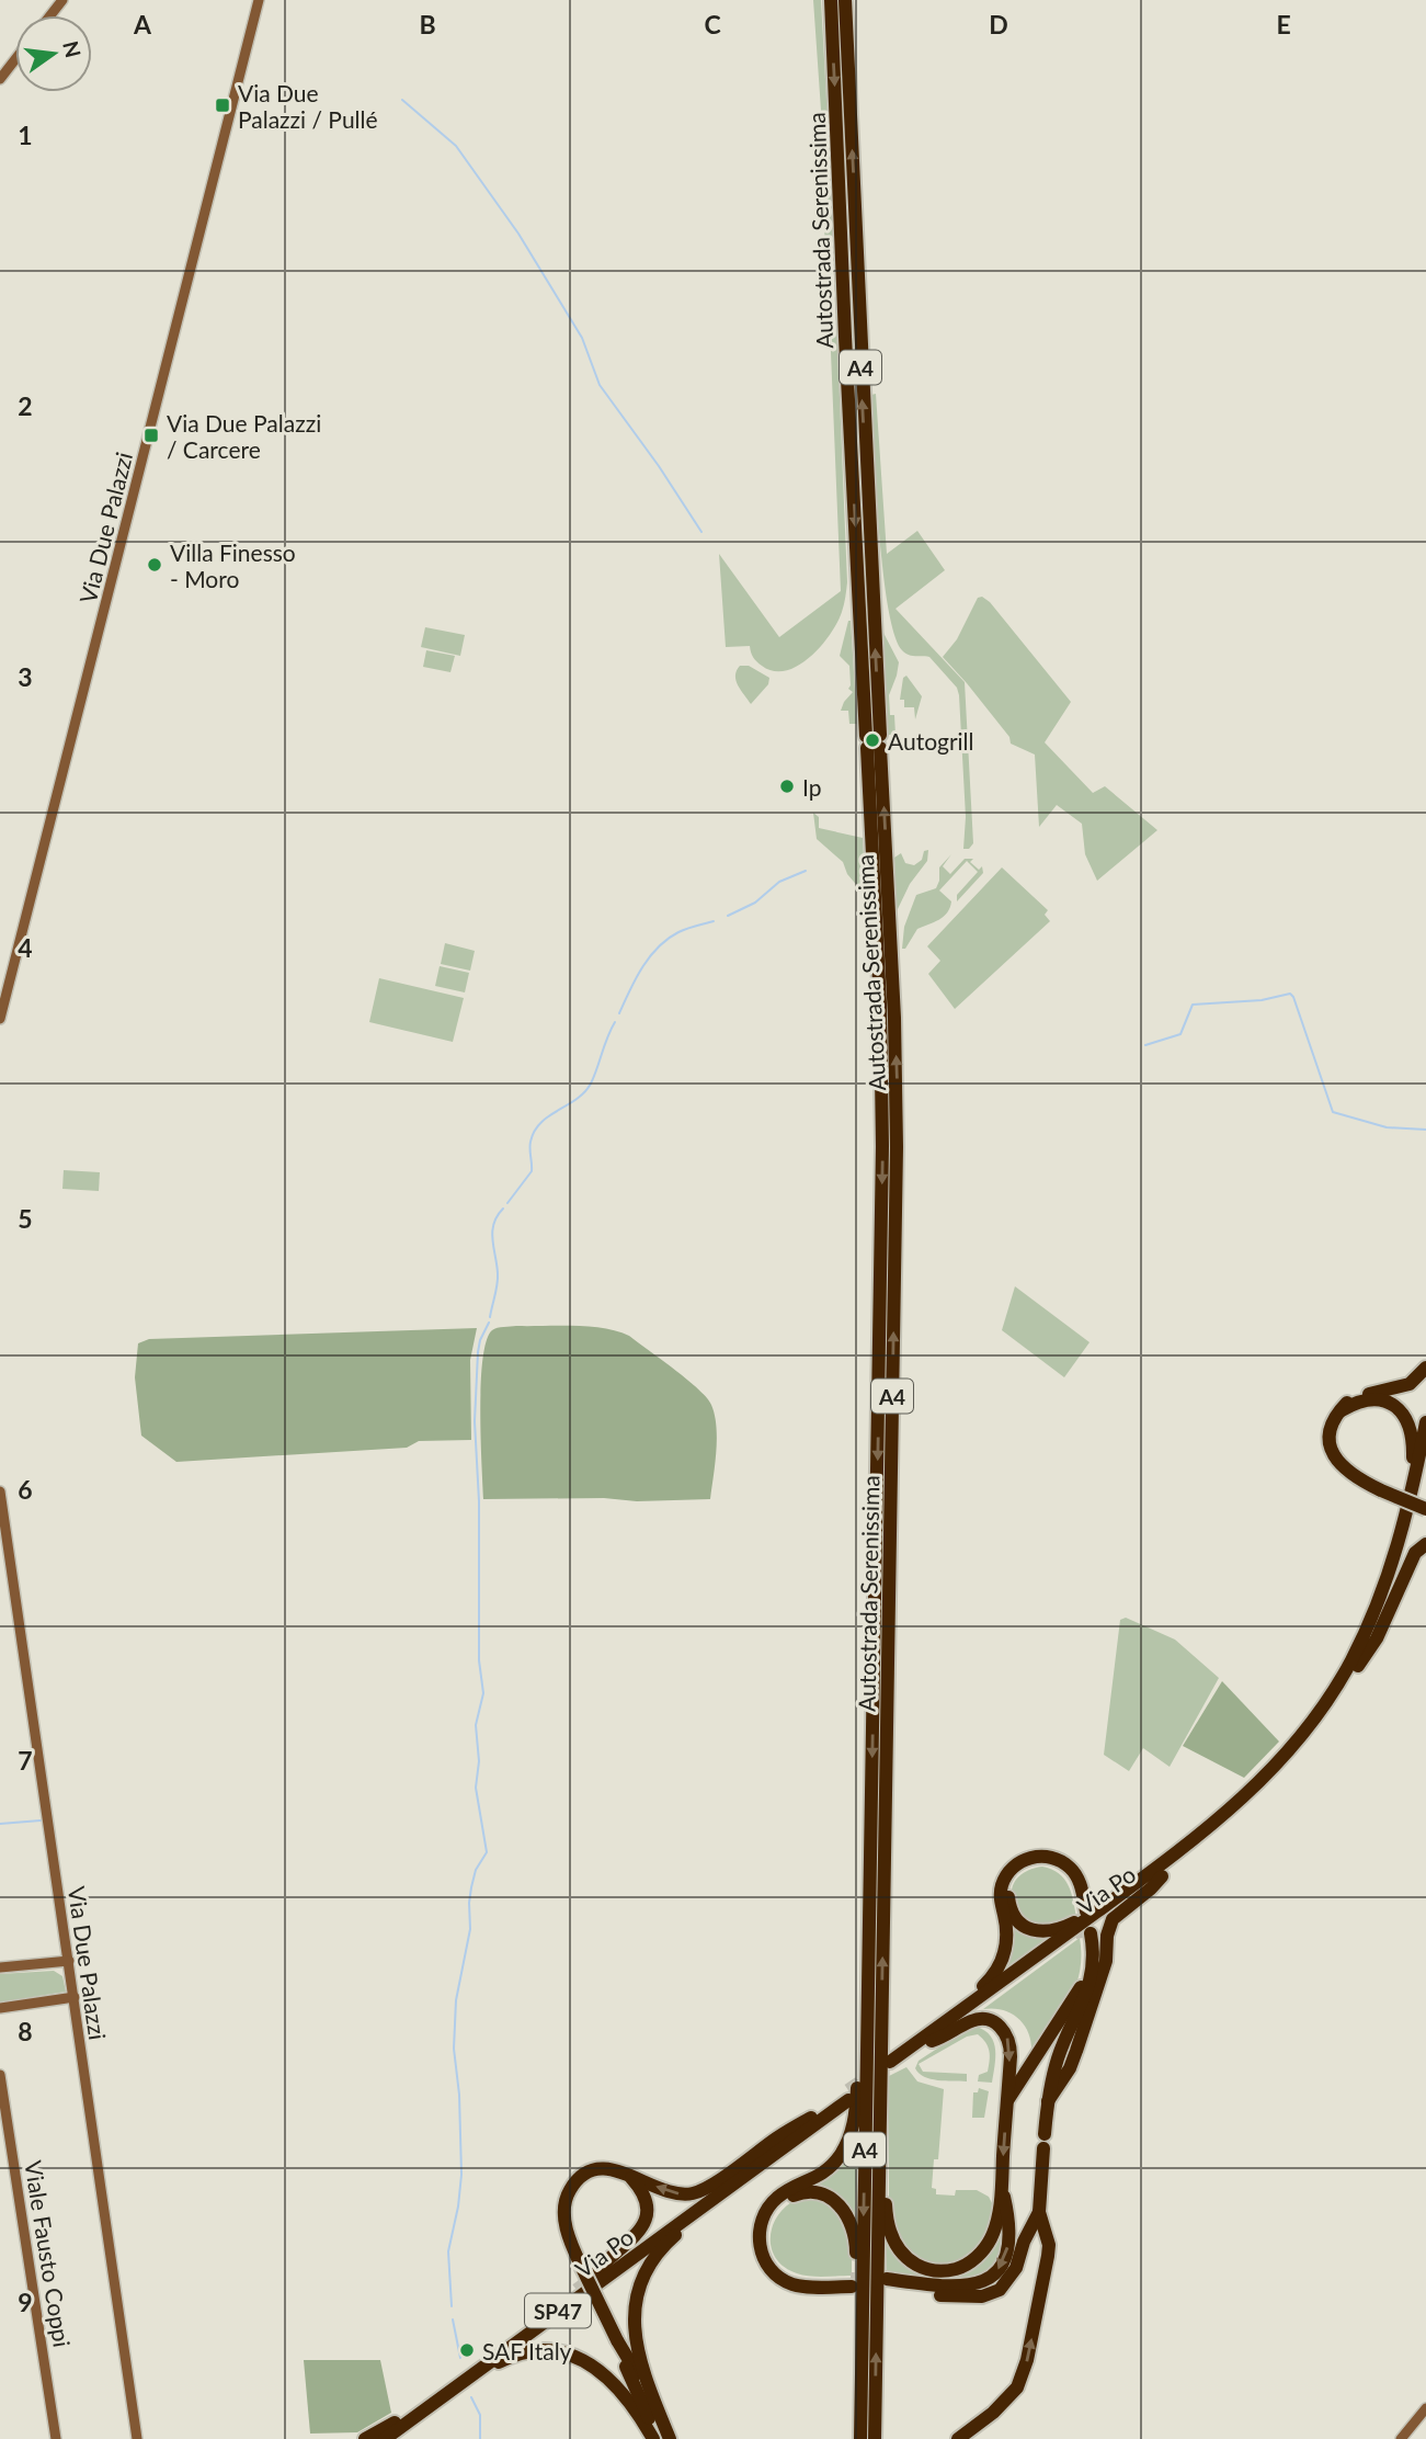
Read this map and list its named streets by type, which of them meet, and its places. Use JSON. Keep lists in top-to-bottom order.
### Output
{
  "streets": {
    "highway": [
      "Autostrada Serenissima",
      "A4",
      "Via Po",
      "SP47"
    ],
    "street": ["Via Due Palazzi", "Viale Fausto Coppi"]
  },
  "crossings": [
    ["Autostrada Serenissima", "A4"],
    ["Via Po", "SP47"]
  ],
  "places": {
    "transit": ["Via Due Palazzi / Pullé", "Via Due Palazzi / Carcere"],
    "other": [
      "Villa Finesso - Moro",
      "Autogrill",
      "Ip",
      "SAF Italy"
    ]
  },
  "north": "right",
  "grid": {
    "columns": [
      "A",
      "B",
      "C",
      "D",
      "E"
    ],
    "rows": [
      "1",
      "2",
      "3",
      "4",
      "5",
      "6",
      "7",
      "8",
      "9"
    ]
  }
}
